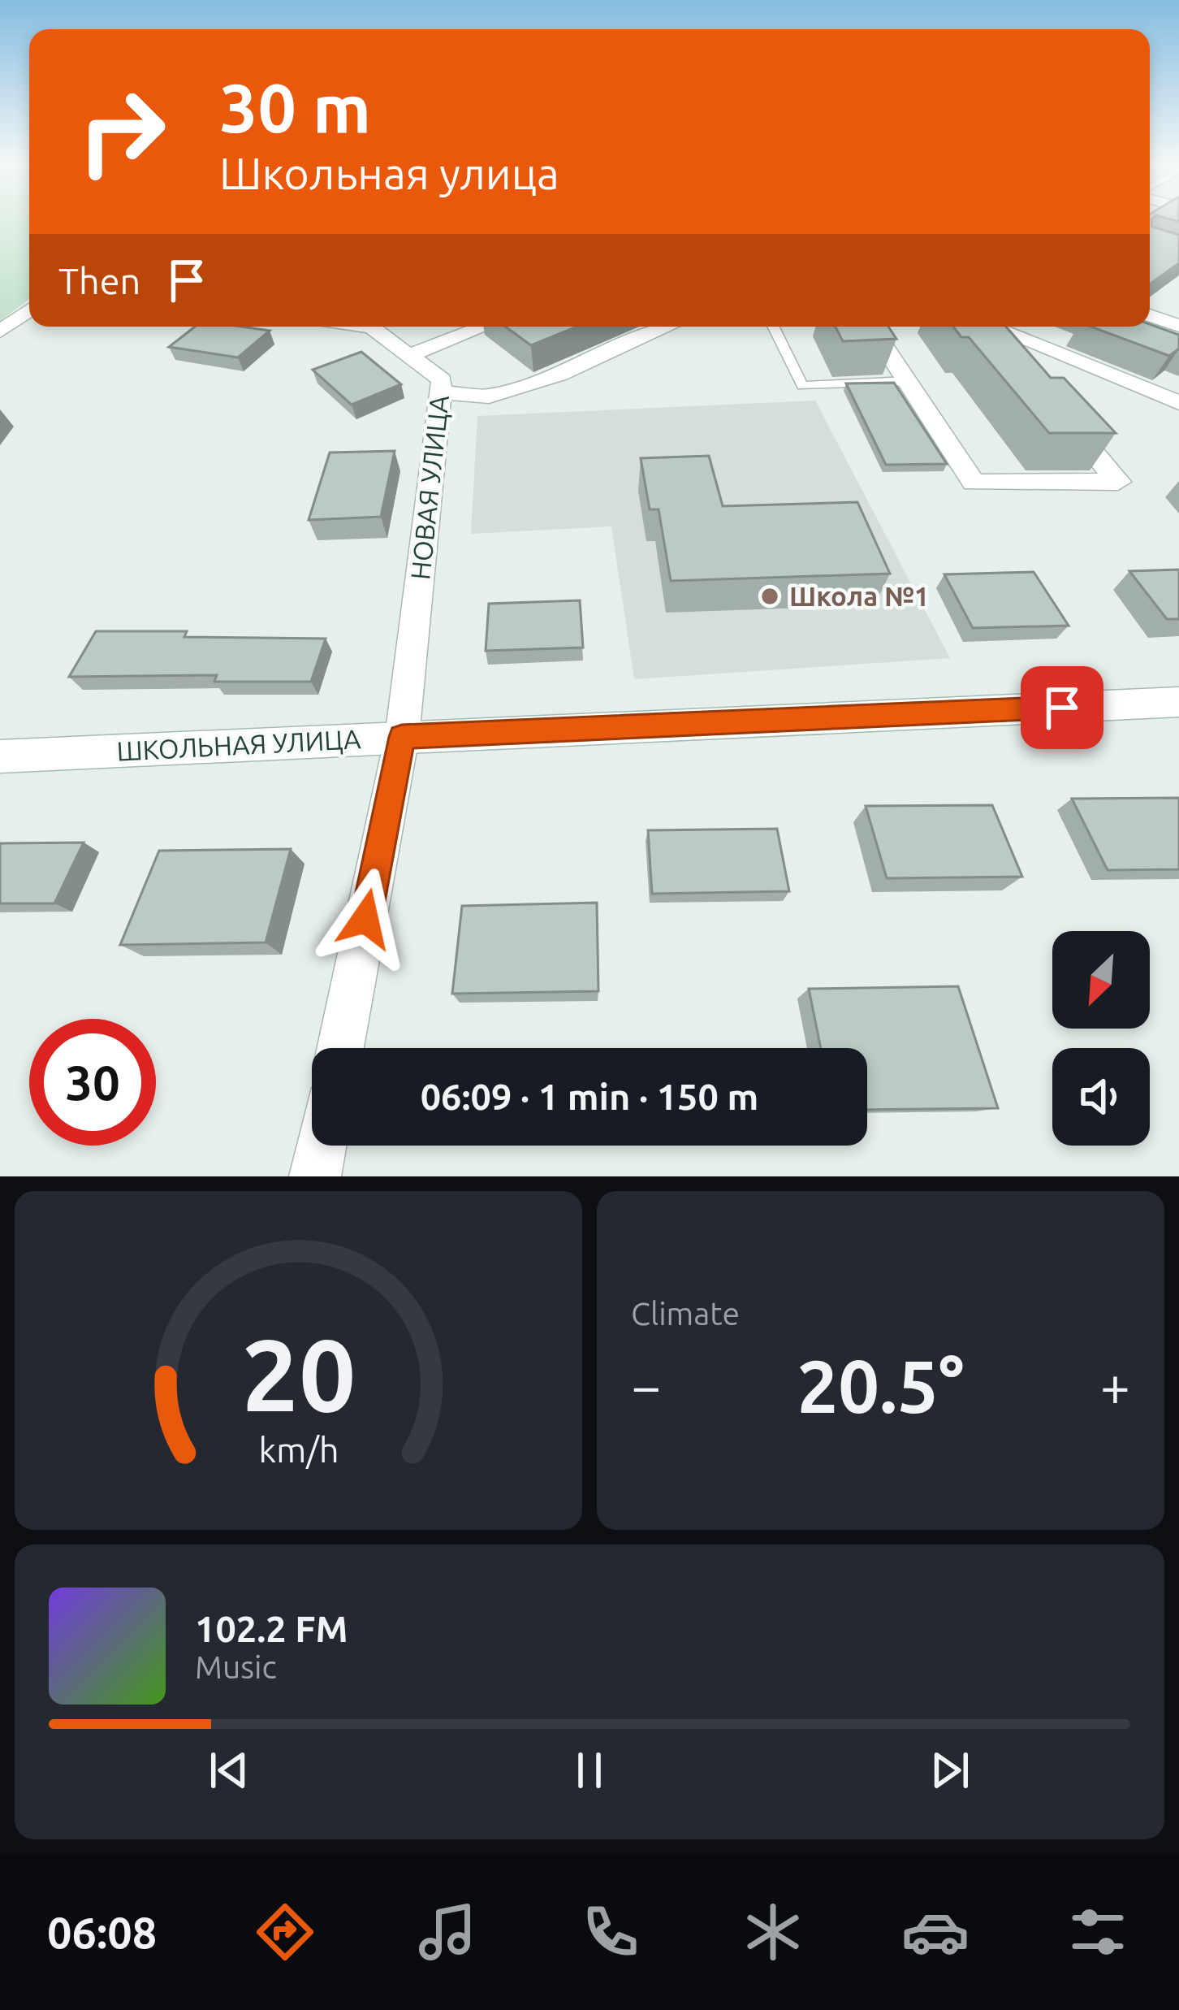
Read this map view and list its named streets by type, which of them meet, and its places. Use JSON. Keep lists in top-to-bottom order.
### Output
{
  "streets": {
    "street": ["НОВАЯ УЛИЦА", "ШКОЛЬНАЯ УЛИЦА"]
  },
  "crossings": [
    ["НОВАЯ УЛИЦА", "ШКОЛЬНАЯ УЛИЦА"]
  ],
  "places": ["Школа №1"],
  "north": "bottom left",
  "page": {
    "turn": ["30 m", "Школьная улица"],
    "then": "Then",
    "limit": "30",
    "trip": "06:09 · 1 min · 150 m",
    "tile": "Climate",
    "heat": ["−", "20.5°", "+"],
    "song": ["102.2 FM", "Music"],
    "tabs": "06:08",
    "gauge": ["20", "km/h"]
  }
}
